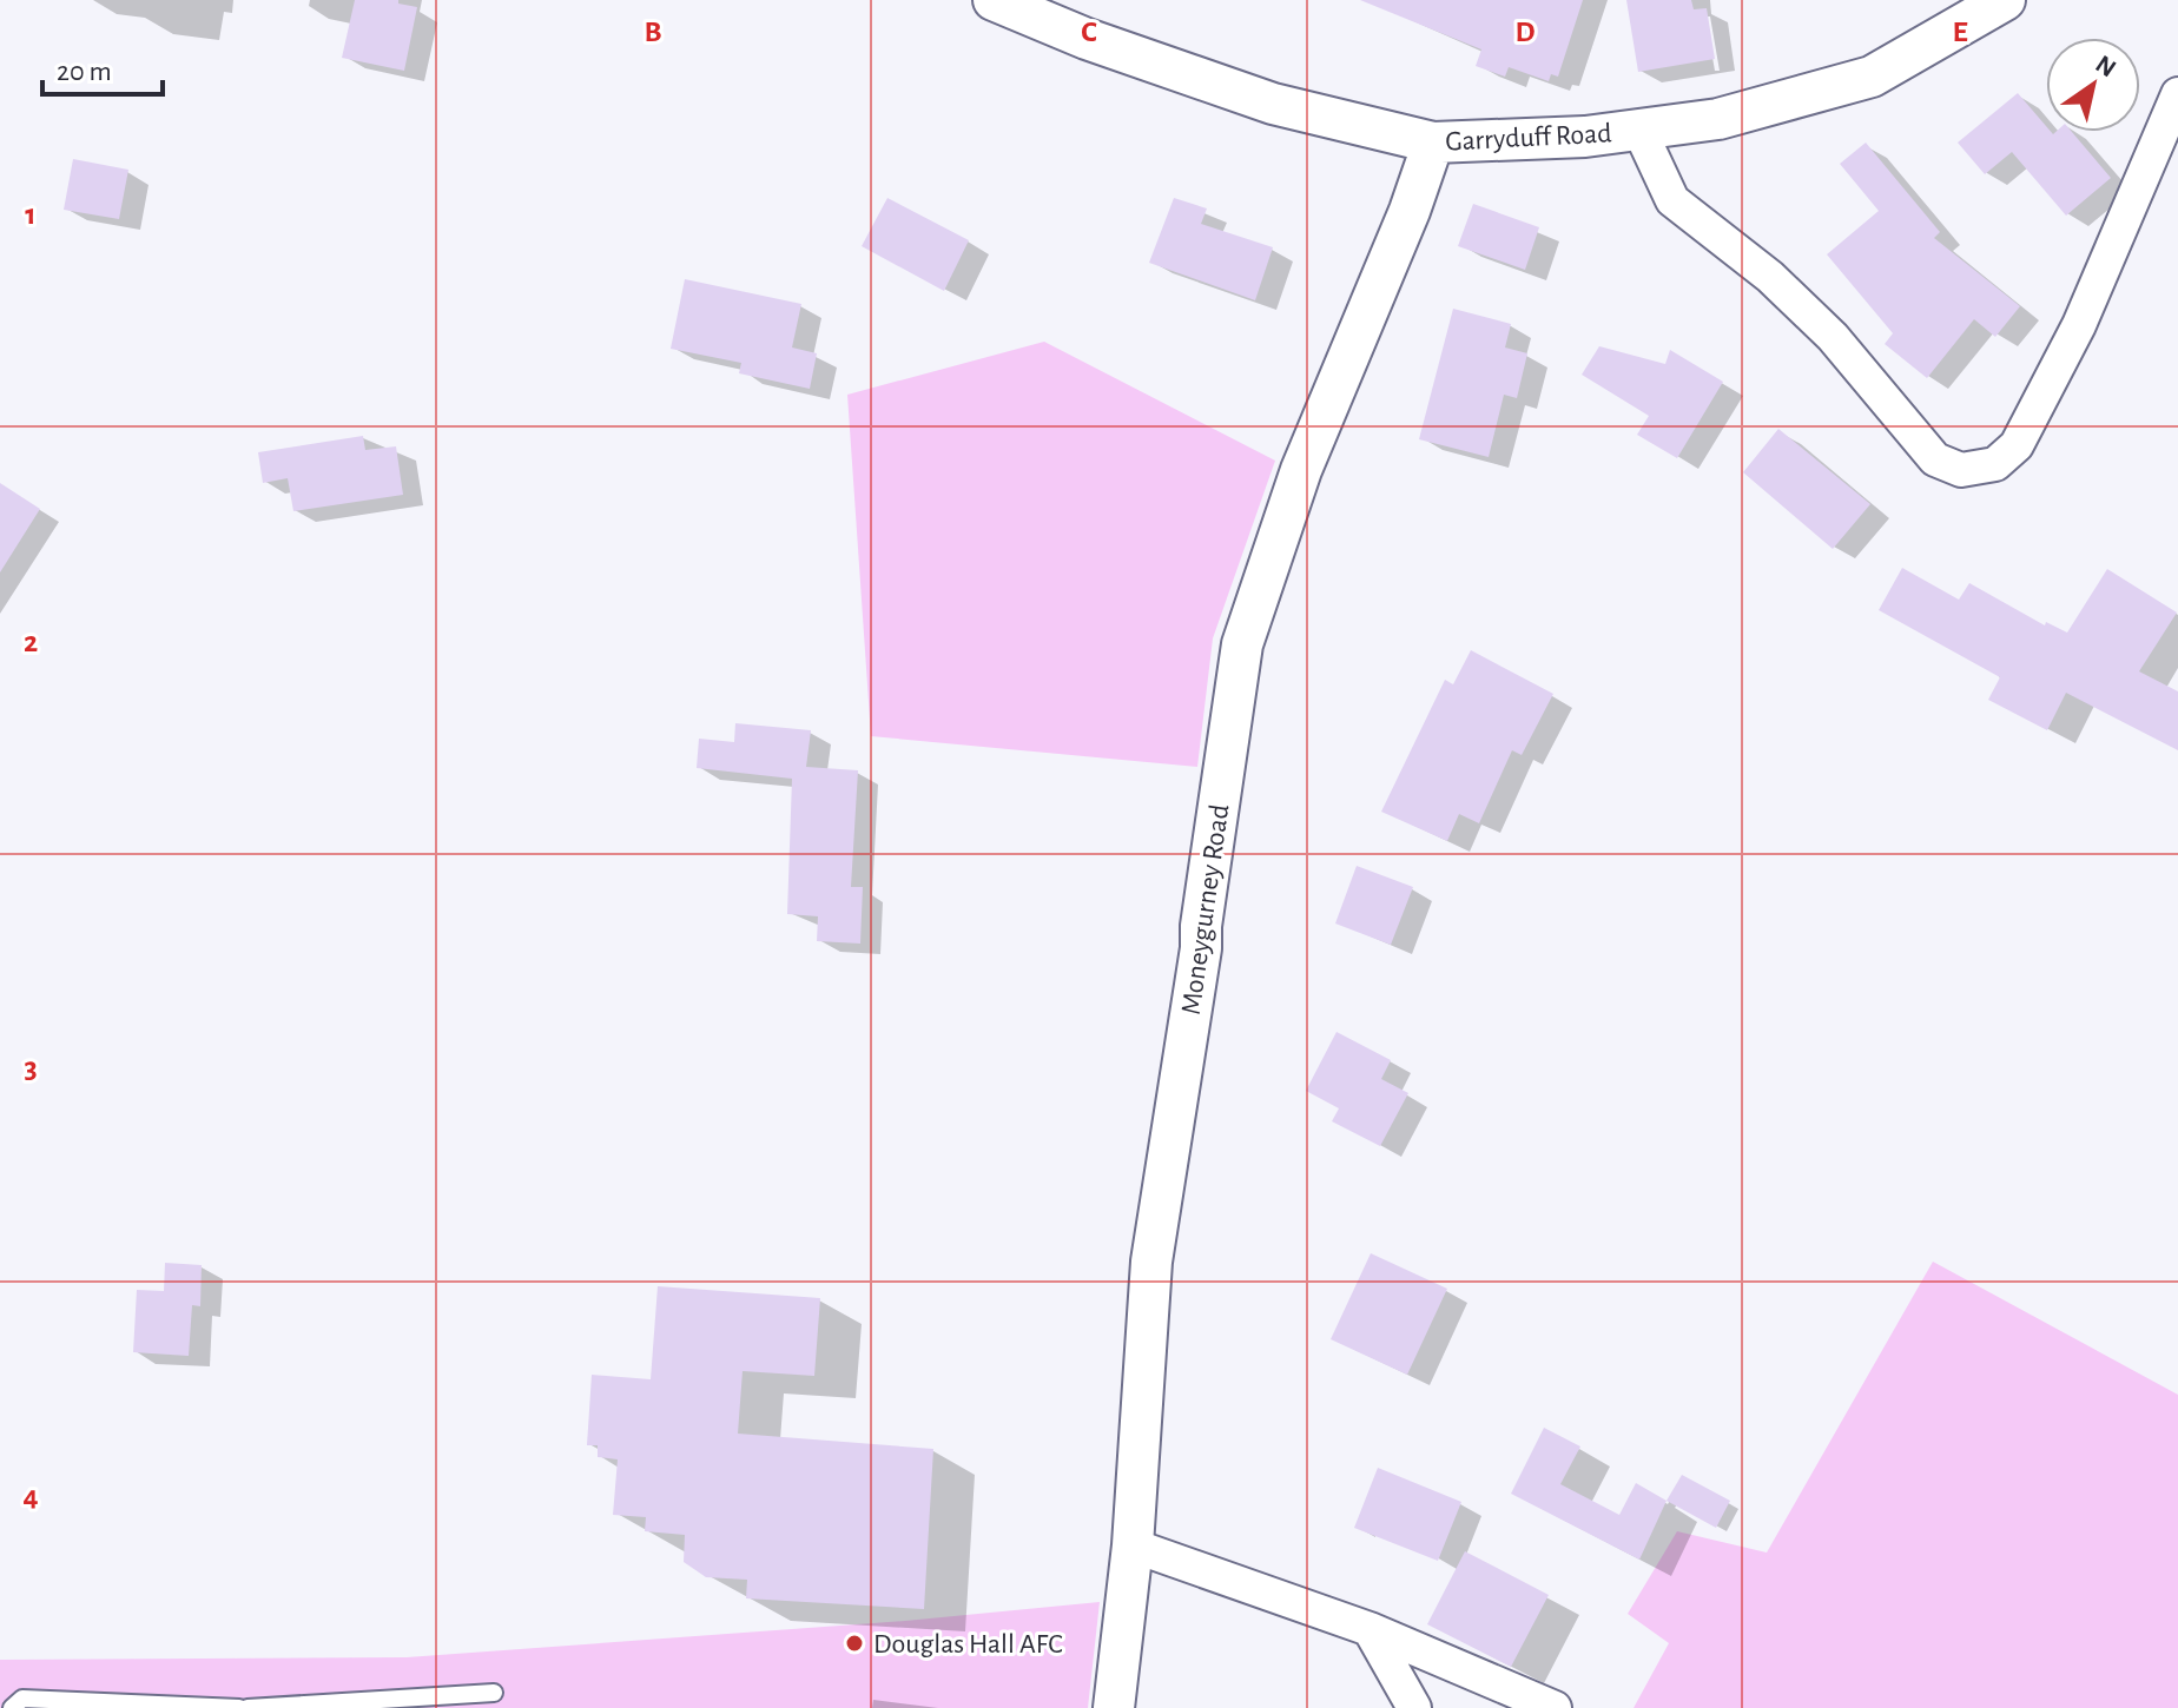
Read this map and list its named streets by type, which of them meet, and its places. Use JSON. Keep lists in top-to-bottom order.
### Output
{
  "streets": {
    "street": ["Garryduff Road", "Moneygurney Road"]
  },
  "crossings": [
    ["Garryduff Road", "Moneygurney Road"]
  ],
  "places": ["Douglas Hall AFC"],
  "scale_bar": "20 m",
  "north": "top right",
  "grid": {
    "columns": [
      "B",
      "C",
      "D",
      "E"
    ],
    "rows": [
      "1",
      "2",
      "3",
      "4"
    ]
  }
}
